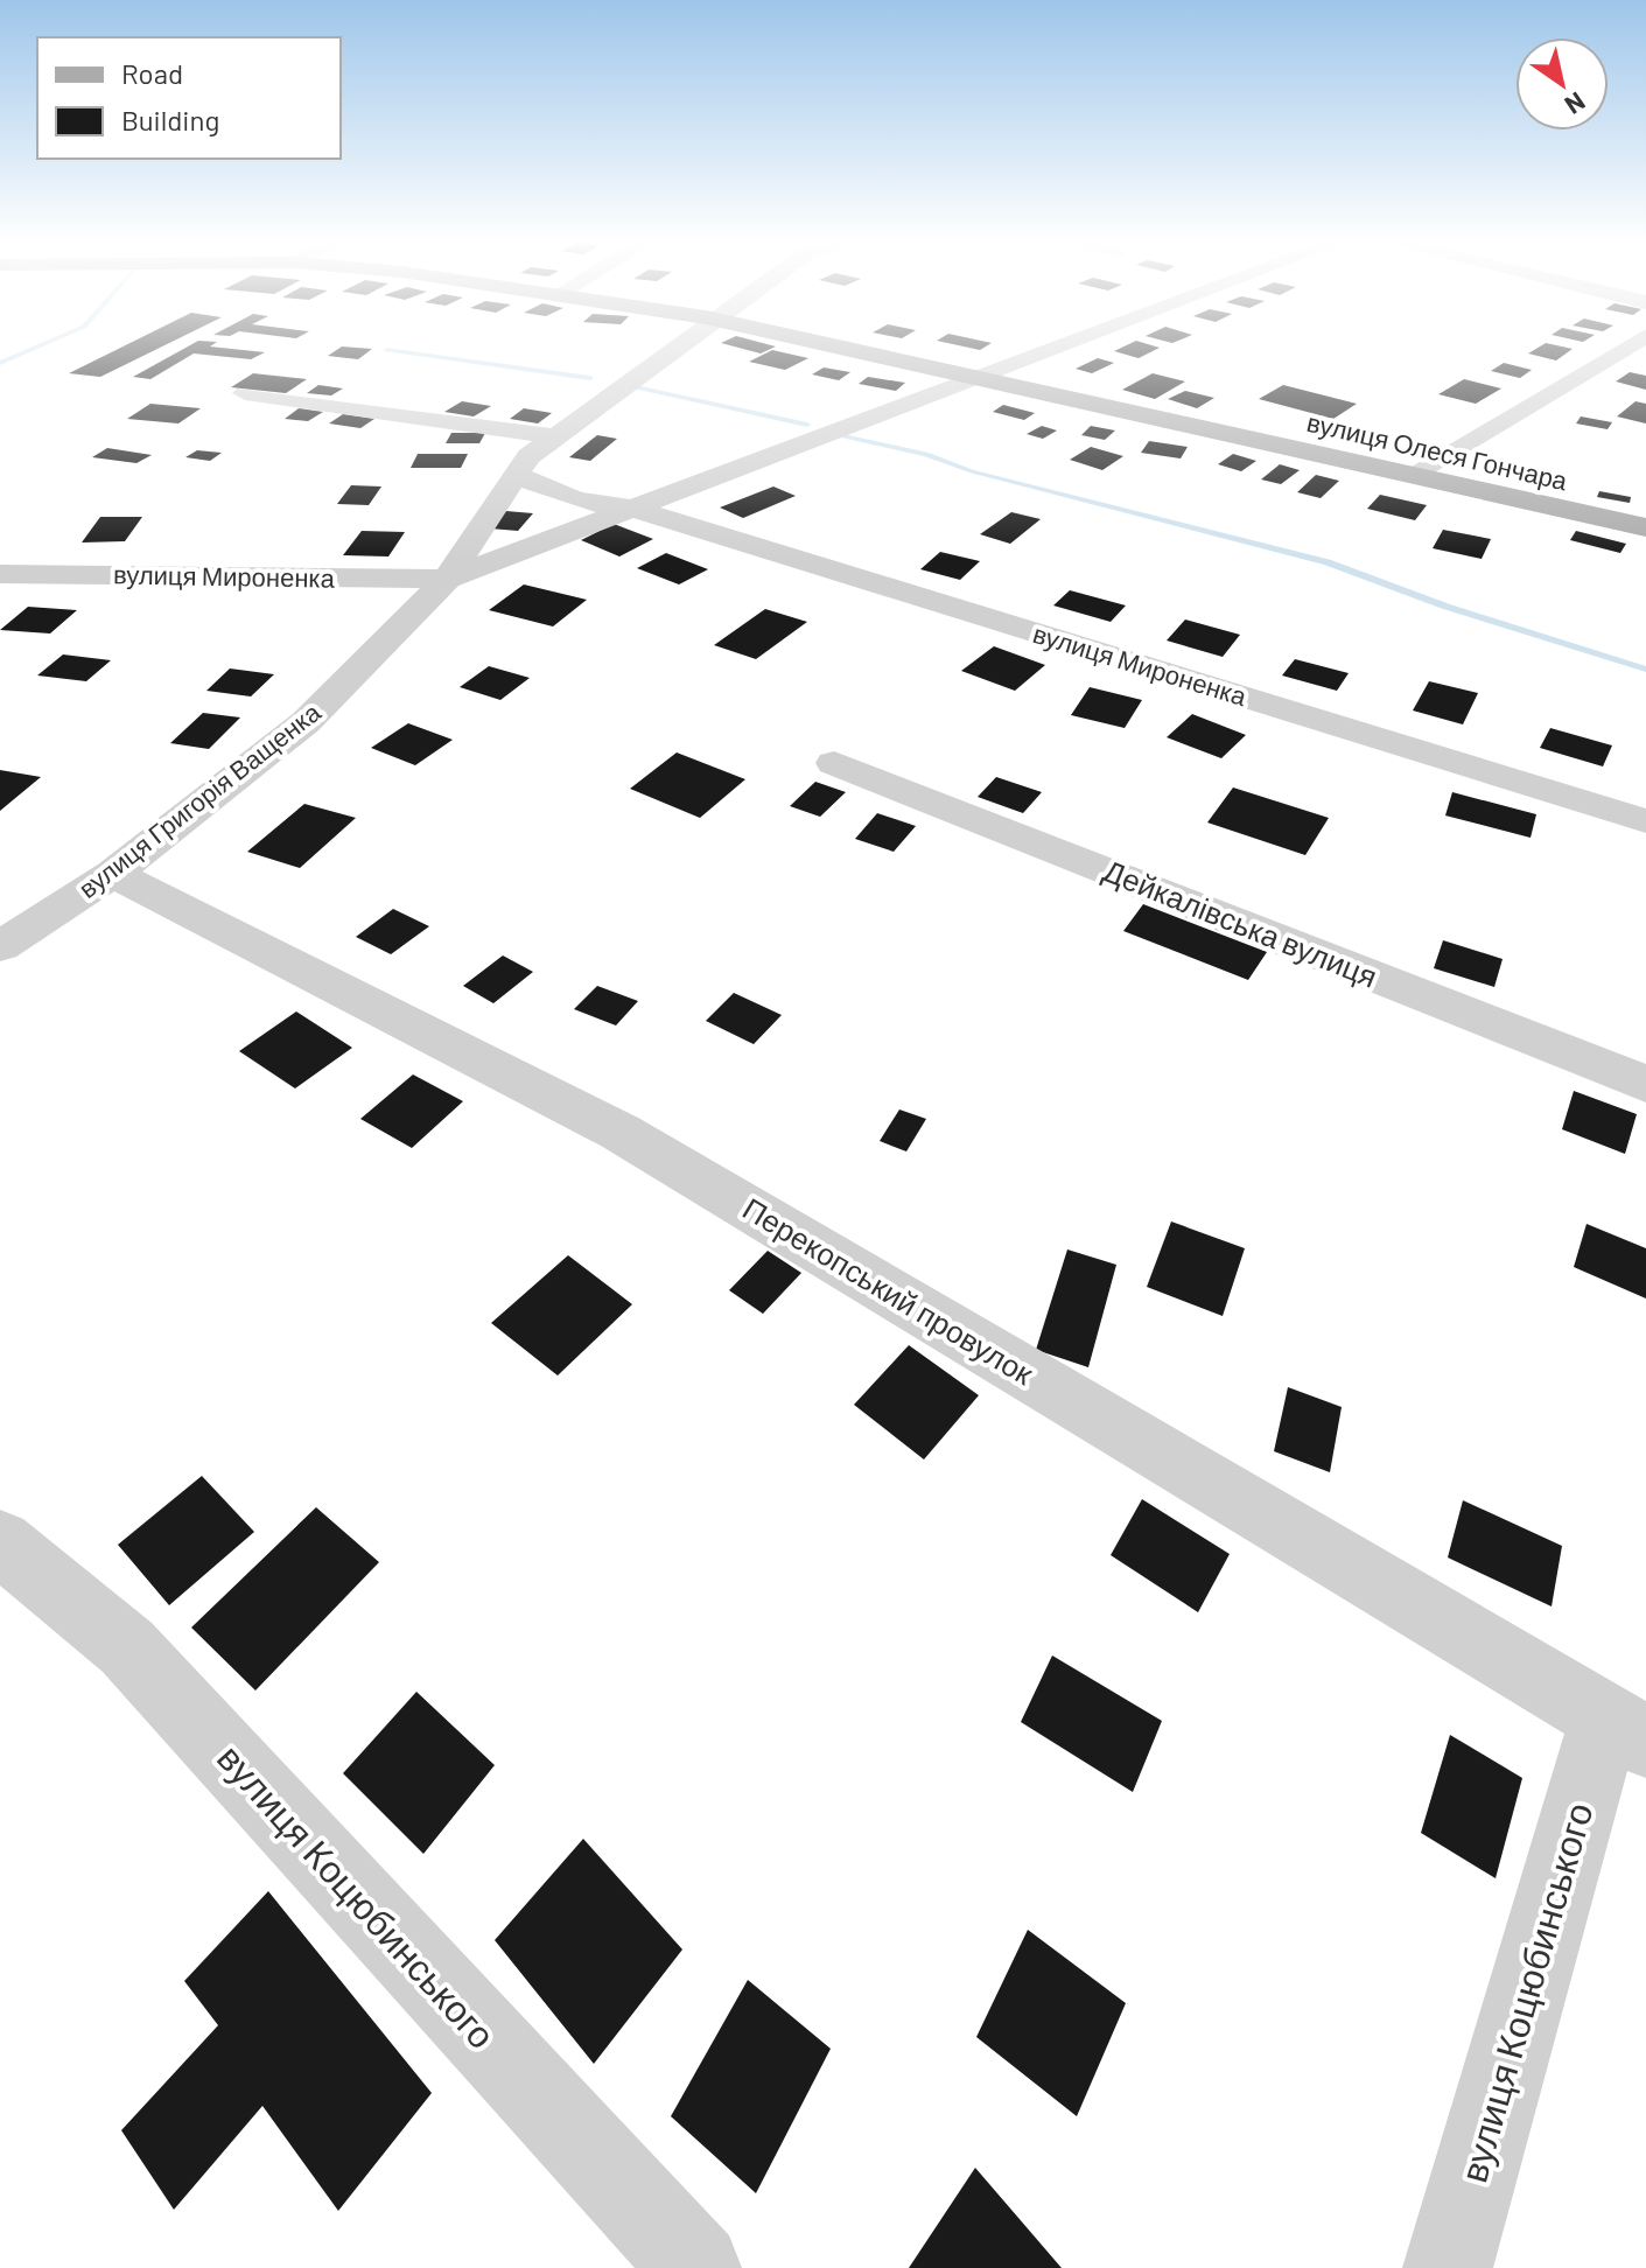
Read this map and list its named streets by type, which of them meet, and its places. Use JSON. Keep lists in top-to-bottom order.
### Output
{
  "streets": {
    "main road": ["вулиця Олеся Гончара"],
    "street": [
      "вулиця Мироненка",
      "вулиця Григорія Ващенка",
      "Дейкалівська вулиця",
      "Перекопський провулок",
      "вулиця Коцюбинського"
    ]
  },
  "crossings": [
    ["вулиця Мироненка", "вулиця Григорія Ващенка"],
    ["вулиця Григорія Ващенка", "Перекопський провулок"],
    ["Перекопський провулок", "вулиця Коцюбинського"]
  ],
  "legend": ["Road", "Building"],
  "north": "bottom right"
}
